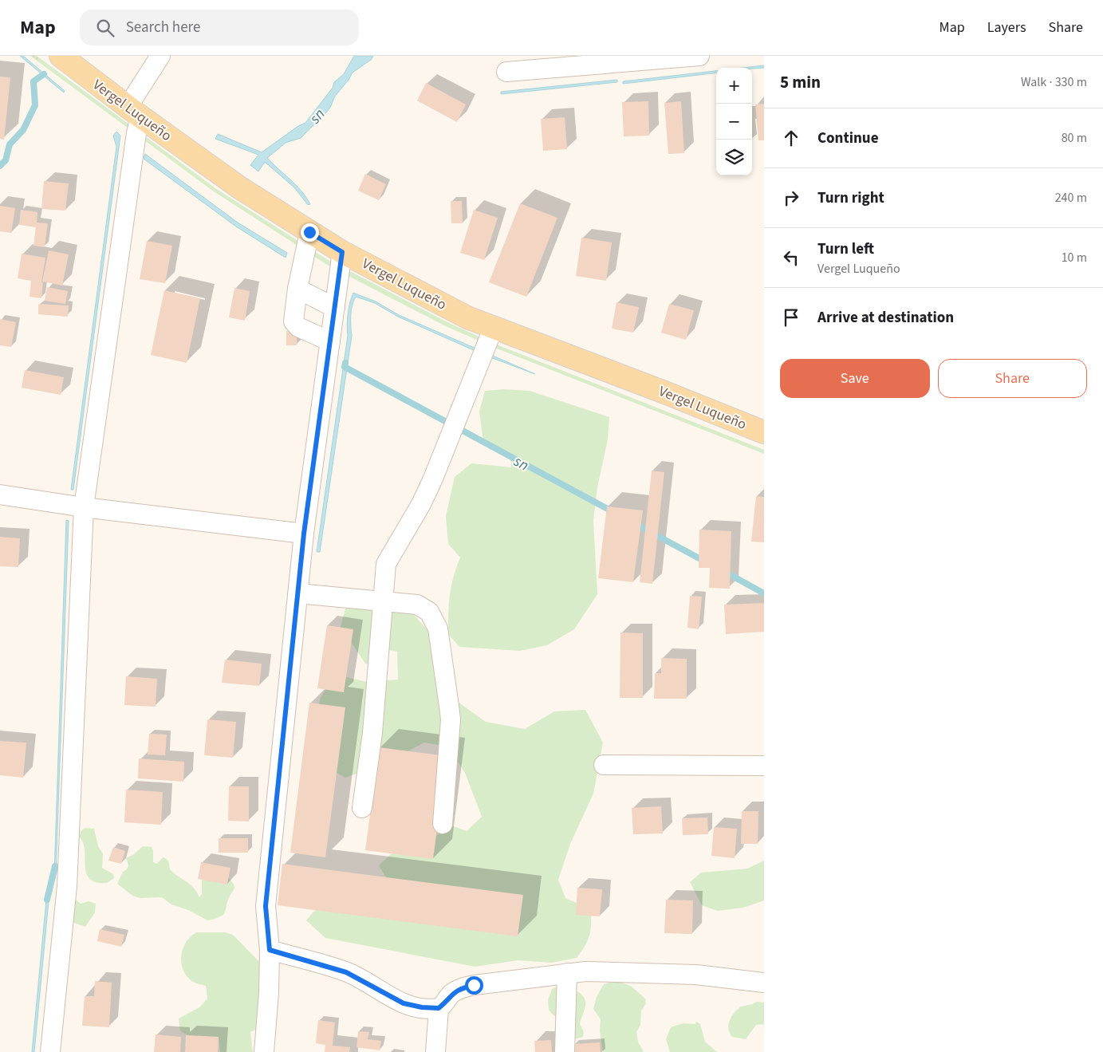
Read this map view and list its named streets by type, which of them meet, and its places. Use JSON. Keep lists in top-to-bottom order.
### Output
{
  "streets": {
    "main road": ["Vergel Luqueño"]
  },
  "water": ["sn"],
  "page": {
    "header": "Map",
    "search": "Search here",
    "nav": ["Map", "Layers", "Share"],
    "heading": ["5 min", "Walk · 330 m"],
    "map_buttons": ["+", "−"],
    "list": [
      ["Continue", "80 m"],
      ["Turn right", "240 m"],
      ["Turn left", "Vergel Luqueño", "10 m"],
      "Arrive at destination"
    ],
    "buttons": ["Save", "Share"]
  }
}
